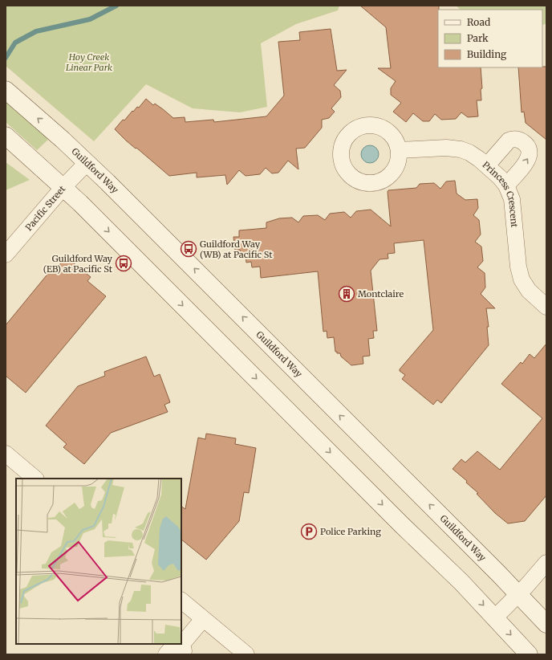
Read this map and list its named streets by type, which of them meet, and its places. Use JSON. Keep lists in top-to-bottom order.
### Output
{
  "streets": {
    "main road": ["Guildford Way"],
    "street": ["Princess Crescent", "Pacific Street"]
  },
  "crossings": [
    ["Guildford Way", "Pacific Street"]
  ],
  "parks": ["Hoy Creek Linear Park"],
  "places": {
    "bus stop": ["Guildford Way (WB) at Pacific St", "Guildford Way (EB) at Pacific St"],
    "building": ["Montclaire"],
    "parking": ["Police Parking"]
  },
  "legend": ["Road", "Park", "Building"]
}
